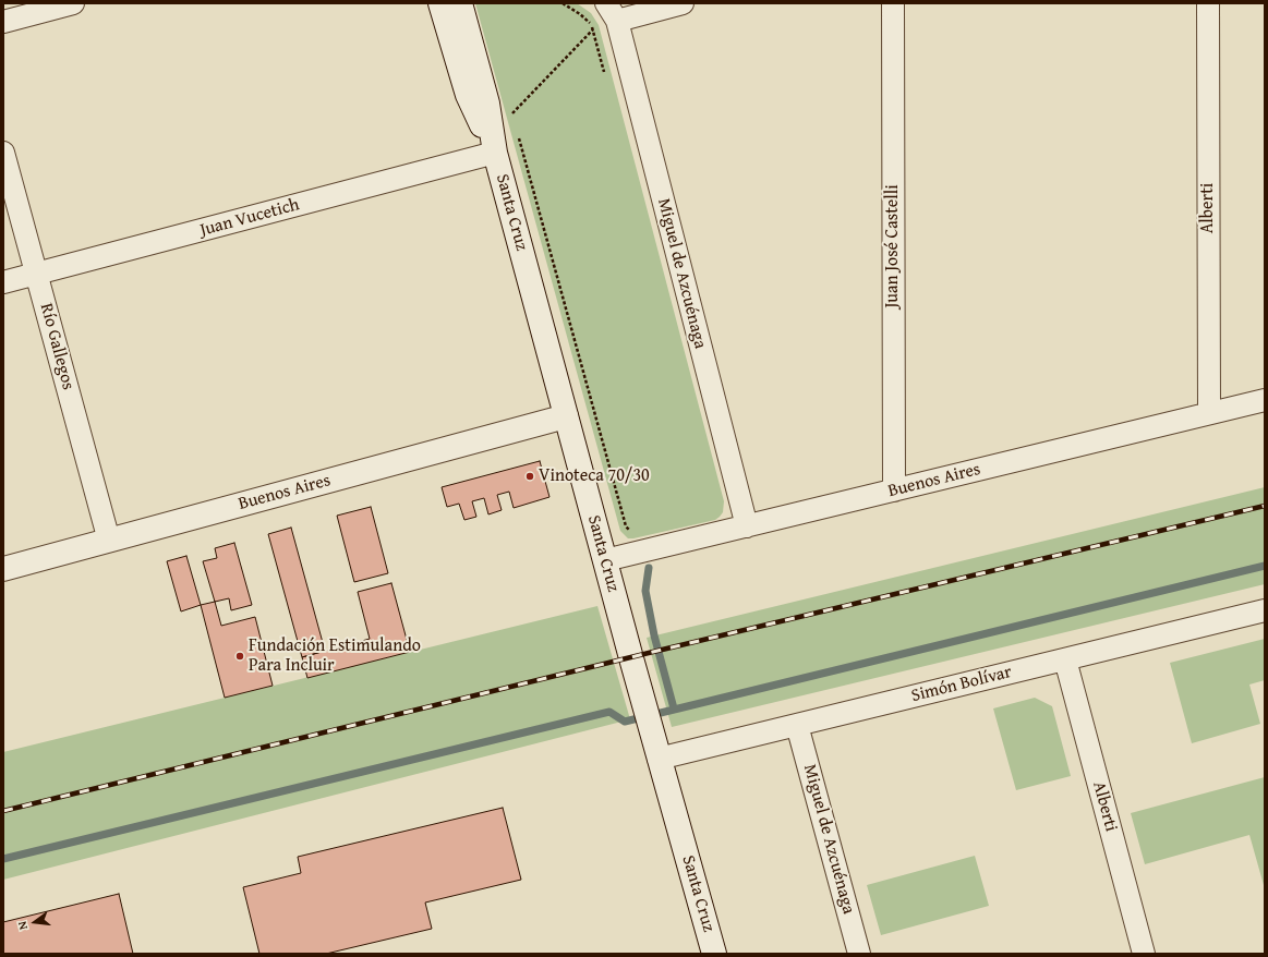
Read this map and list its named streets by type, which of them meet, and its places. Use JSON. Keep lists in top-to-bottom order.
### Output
{
  "streets": {
    "main road": ["Santa Cruz", "Buenos Aires"],
    "street": [
      "Alberti",
      "Juan Vucetich",
      "Juan José Castelli",
      "Miguel de Azcuénaga",
      "Río Gallegos",
      "Simón Bolívar"
    ]
  },
  "crossings": [
    ["Alberti", "Buenos Aires"],
    ["Alberti", "Simón Bolívar"],
    ["Santa Cruz", "Juan Vucetich"],
    ["Santa Cruz", "Buenos Aires"],
    ["Santa Cruz", "Simón Bolívar"],
    ["Juan Vucetich", "Río Gallegos"],
    ["Juan José Castelli", "Buenos Aires"],
    ["Miguel de Azcuénaga", "Buenos Aires"],
    ["Miguel de Azcuénaga", "Simón Bolívar"],
    ["Río Gallegos", "Buenos Aires"]
  ],
  "places": ["Vinoteca 70/30", "Fundación Estimulando Para Incluir"],
  "north": "left"
}
